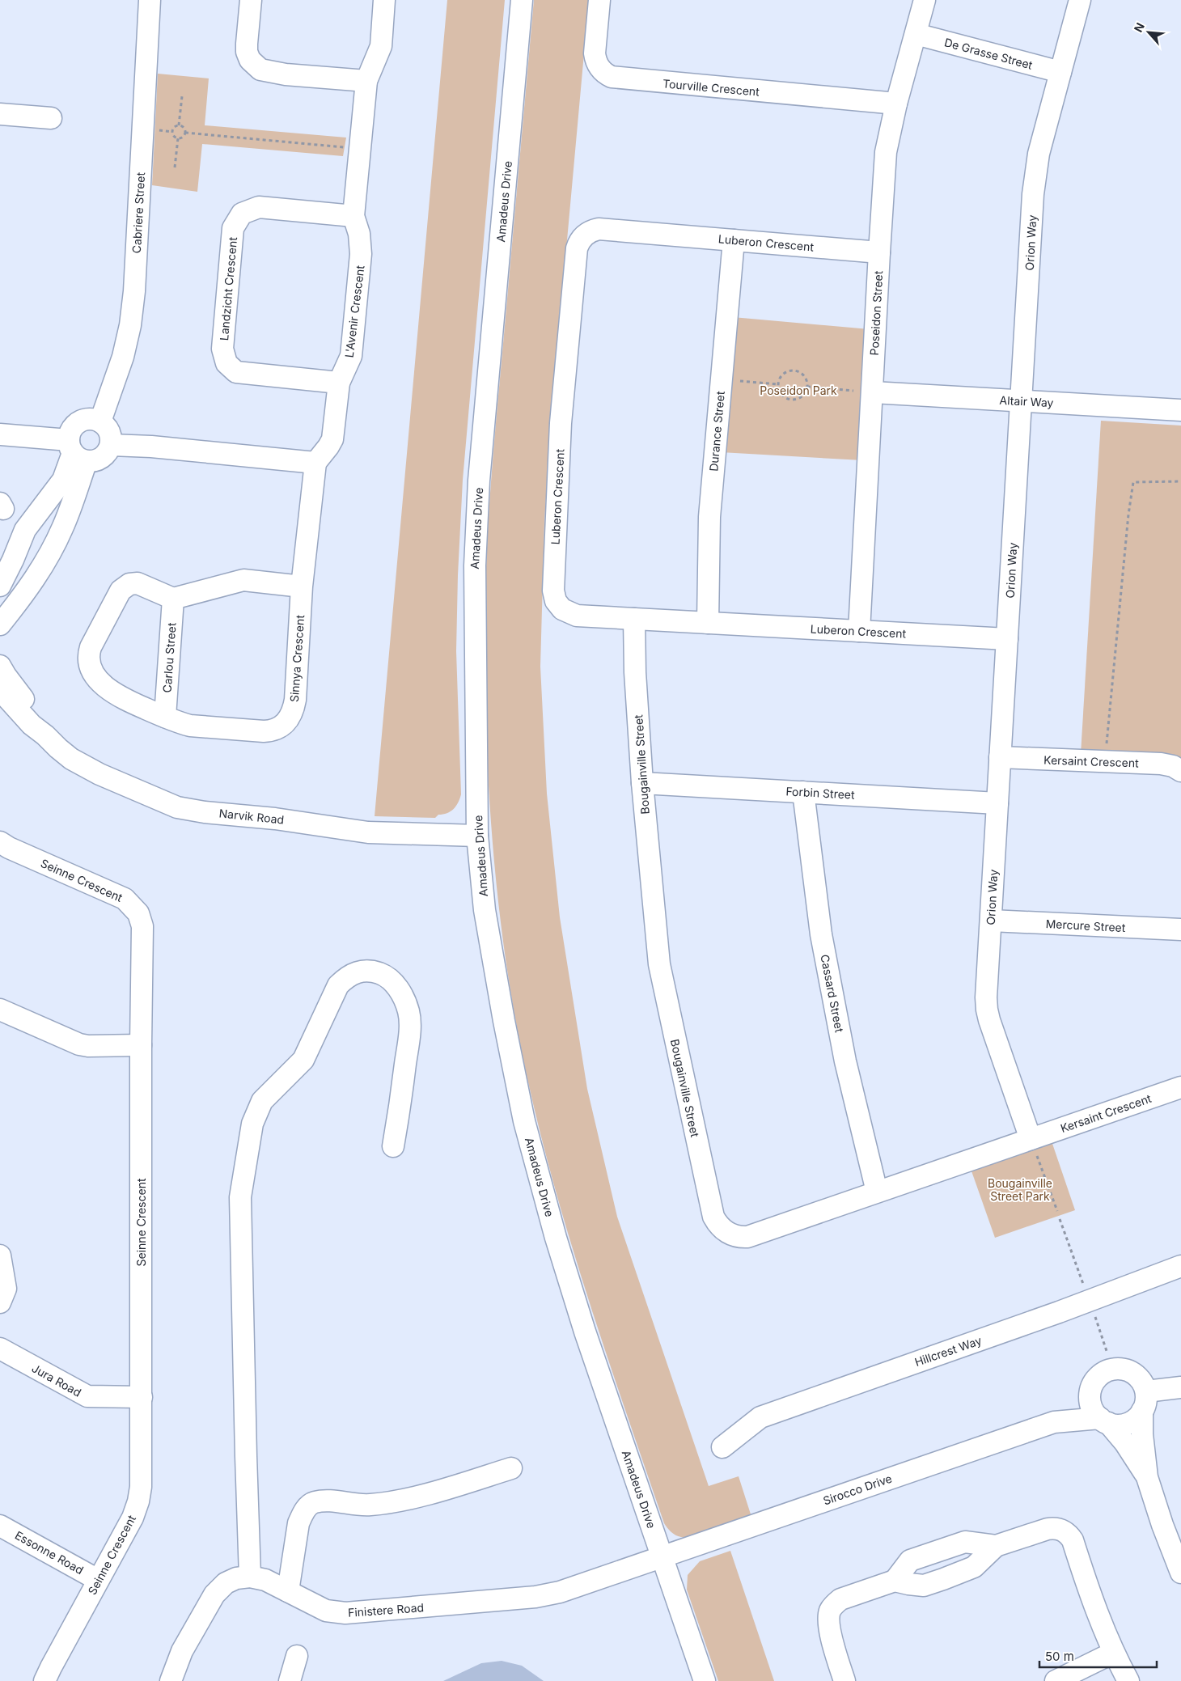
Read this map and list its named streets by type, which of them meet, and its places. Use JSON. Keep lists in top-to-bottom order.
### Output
{
  "streets": {
    "street": [
      "De Grasse Street",
      "Tourville Crescent",
      "Amadeus Drive",
      "Cabriere Street",
      "Luberon Crescent",
      "Orion Way",
      "Landzicht Crescent",
      "L'Avenir Crescent",
      "Poseidon Street",
      "Altair Way",
      "Durance Street",
      "Carlou Street",
      "Sinnya Crescent",
      "Kersaint Crescent",
      "Bougainville Street",
      "Forbin Street",
      "Narvik Road",
      "Seinne Crescent",
      "Mercure Street",
      "Cassard Street",
      "Hillcrest Way",
      "Jura Road",
      "Sirocco Drive",
      "Essonne Road",
      "Finistere Road"
    ]
  },
  "crossings": [
    ["De Grasse Street", "Orion Way"],
    ["De Grasse Street", "Poseidon Street"],
    ["Tourville Crescent", "Poseidon Street"],
    ["Amadeus Drive", "Narvik Road"],
    ["Amadeus Drive", "Sirocco Drive"],
    ["Amadeus Drive", "Finistere Road"],
    ["Luberon Crescent", "Orion Way"],
    ["Luberon Crescent", "Poseidon Street"],
    ["Luberon Crescent", "Durance Street"],
    ["Luberon Crescent", "Bougainville Street"],
    ["Orion Way", "Altair Way"],
    ["Orion Way", "Kersaint Crescent"],
    ["Orion Way", "Bougainville Street"],
    ["Orion Way", "Forbin Street"],
    ["Orion Way", "Mercure Street"],
    ["Landzicht Crescent", "L'Avenir Crescent"],
    ["L'Avenir Crescent", "Sinnya Crescent"],
    ["Poseidon Street", "Altair Way"],
    ["Carlou Street", "Sinnya Crescent"],
    ["Kersaint Crescent", "Bougainville Street"],
    ["Bougainville Street", "Forbin Street"],
    ["Bougainville Street", "Cassard Street"],
    ["Forbin Street", "Cassard Street"],
    ["Seinne Crescent", "Jura Road"],
    ["Seinne Crescent", "Essonne Road"],
    ["Sirocco Drive", "Finistere Road"]
  ],
  "parks": ["Poseidon Park", "Bougainville Street Park"],
  "scale_bar": "50 m",
  "north": "top left"
}
